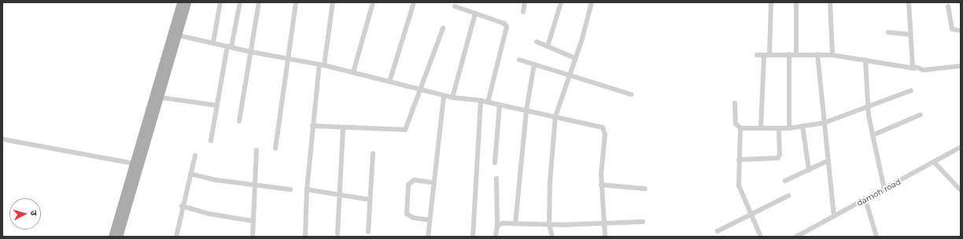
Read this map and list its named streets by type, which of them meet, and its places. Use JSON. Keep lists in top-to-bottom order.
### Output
{
  "streets": {
    "street": ["damoh road"]
  },
  "north": "right"
}
